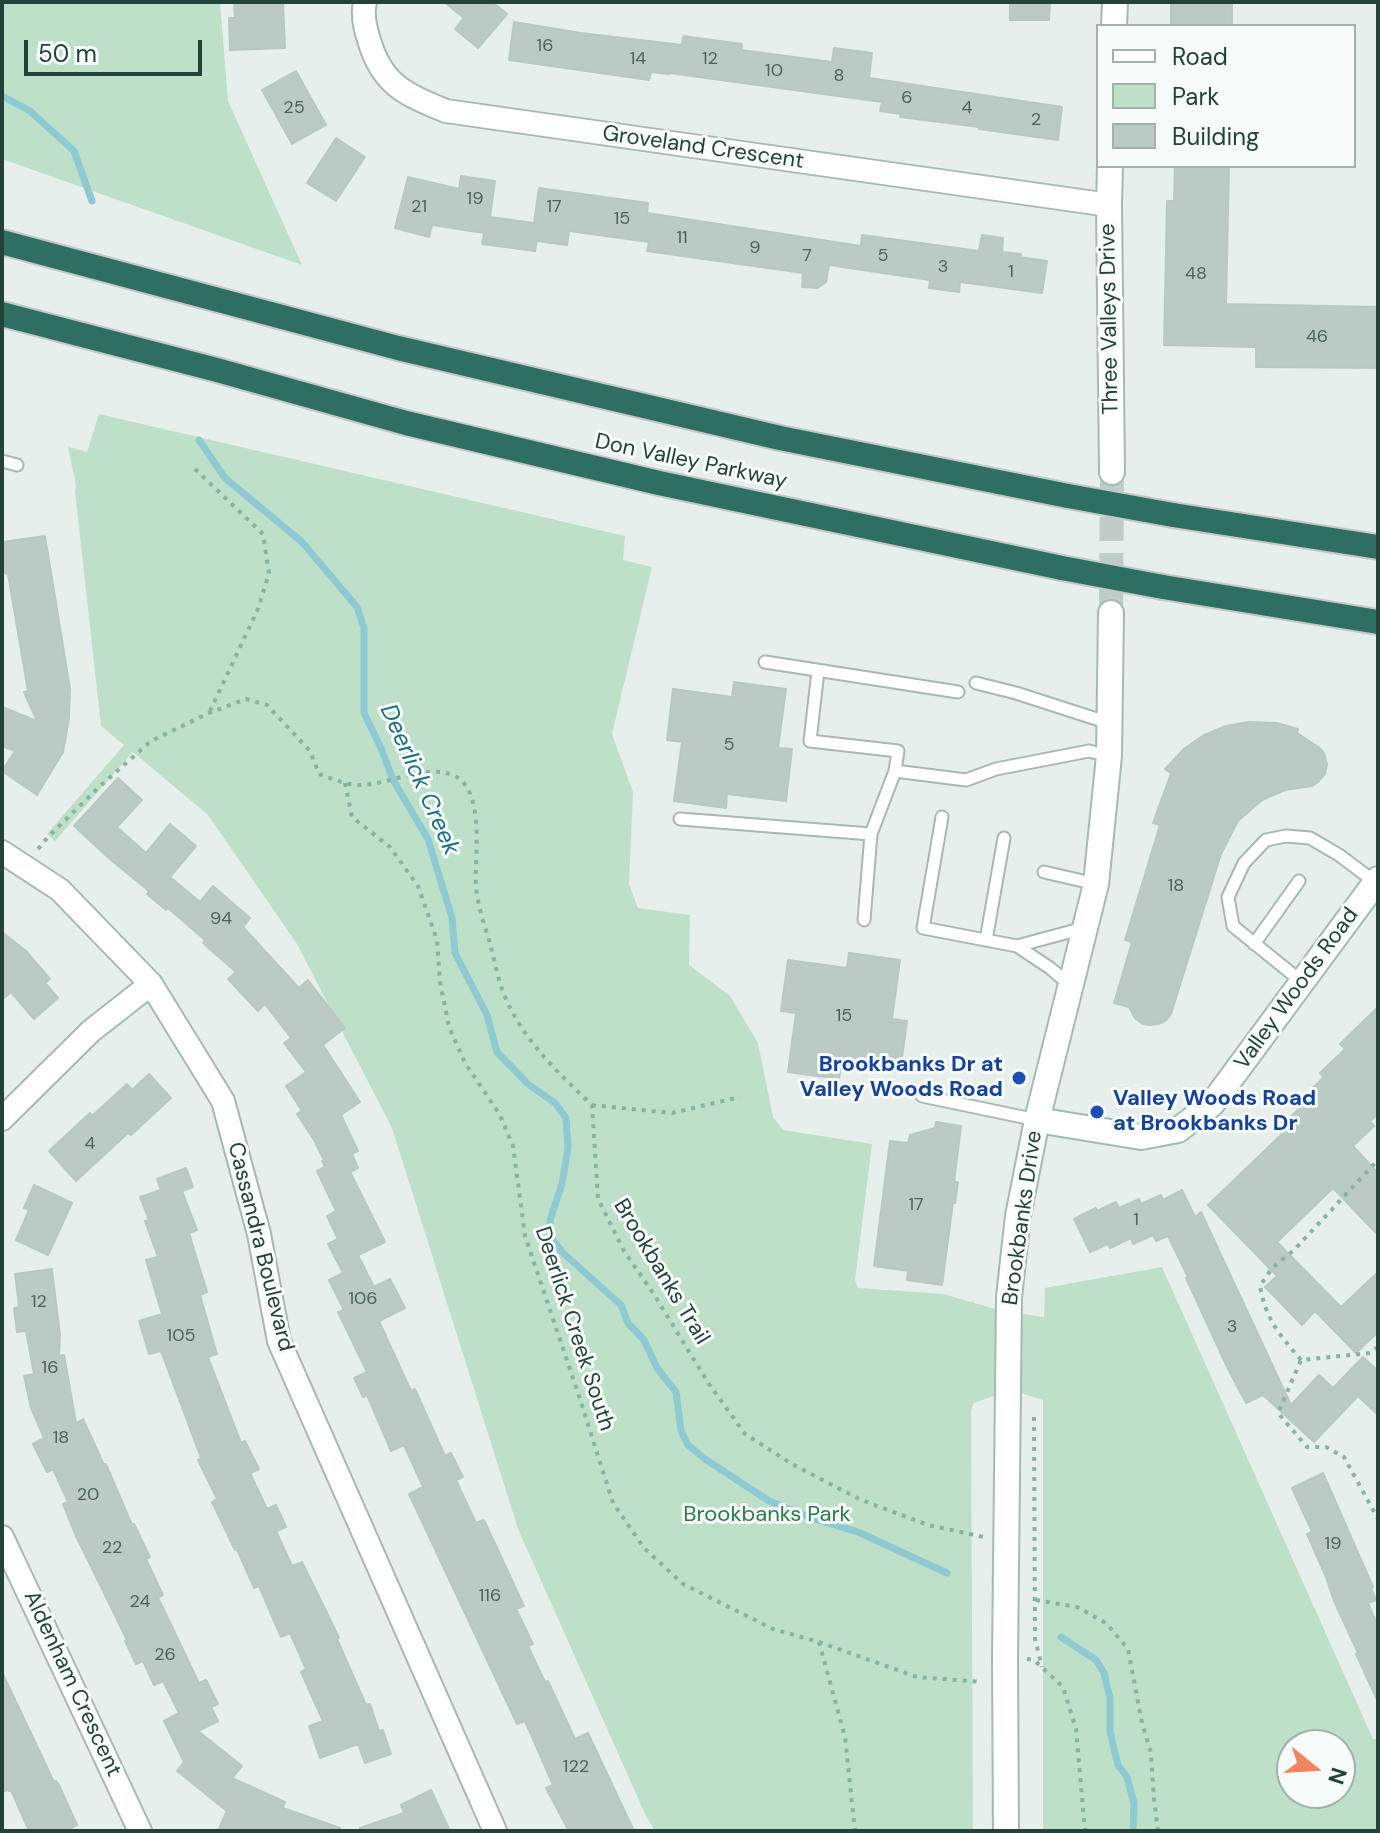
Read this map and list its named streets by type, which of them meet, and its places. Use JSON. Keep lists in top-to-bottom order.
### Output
{
  "streets": {
    "highway": ["Don Valley Parkway"],
    "street": [
      "Groveland Crescent",
      "Three Valleys Drive",
      "Valley Woods Road",
      "Brookbanks Drive",
      "Cassandra Boulevard",
      "Aldenham Crescent"
    ],
    "path": ["Brookbanks Trail", "Deerlick Creek South"]
  },
  "crossings": [
    ["Groveland Crescent", "Three Valleys Drive"],
    ["Valley Woods Road", "Brookbanks Drive"],
    ["Brookbanks Drive", "Brookbanks Trail"]
  ],
  "water": ["Deerlick Creek"],
  "parks": ["Brookbanks Park"],
  "places": ["Brookbanks Dr at Valley Woods Road", "Valley Woods Road at Brookbanks Dr"],
  "house_numbers": [
    "16",
    "14",
    "12",
    "10",
    "8",
    "6",
    "25",
    "4",
    "2",
    "19",
    "21",
    "17",
    "15",
    "11",
    "9",
    "7",
    "5",
    "3",
    "1",
    "48",
    "46",
    "5",
    "18",
    "94",
    "15",
    "4",
    "17",
    "1",
    "106",
    "12",
    "3",
    "105",
    "16",
    "18",
    "20",
    "19",
    "22",
    "116",
    "24",
    "26",
    "122"
  ],
  "legend": ["Road", "Park", "Building"],
  "scale_bar": "50 m",
  "north": "right"
}
